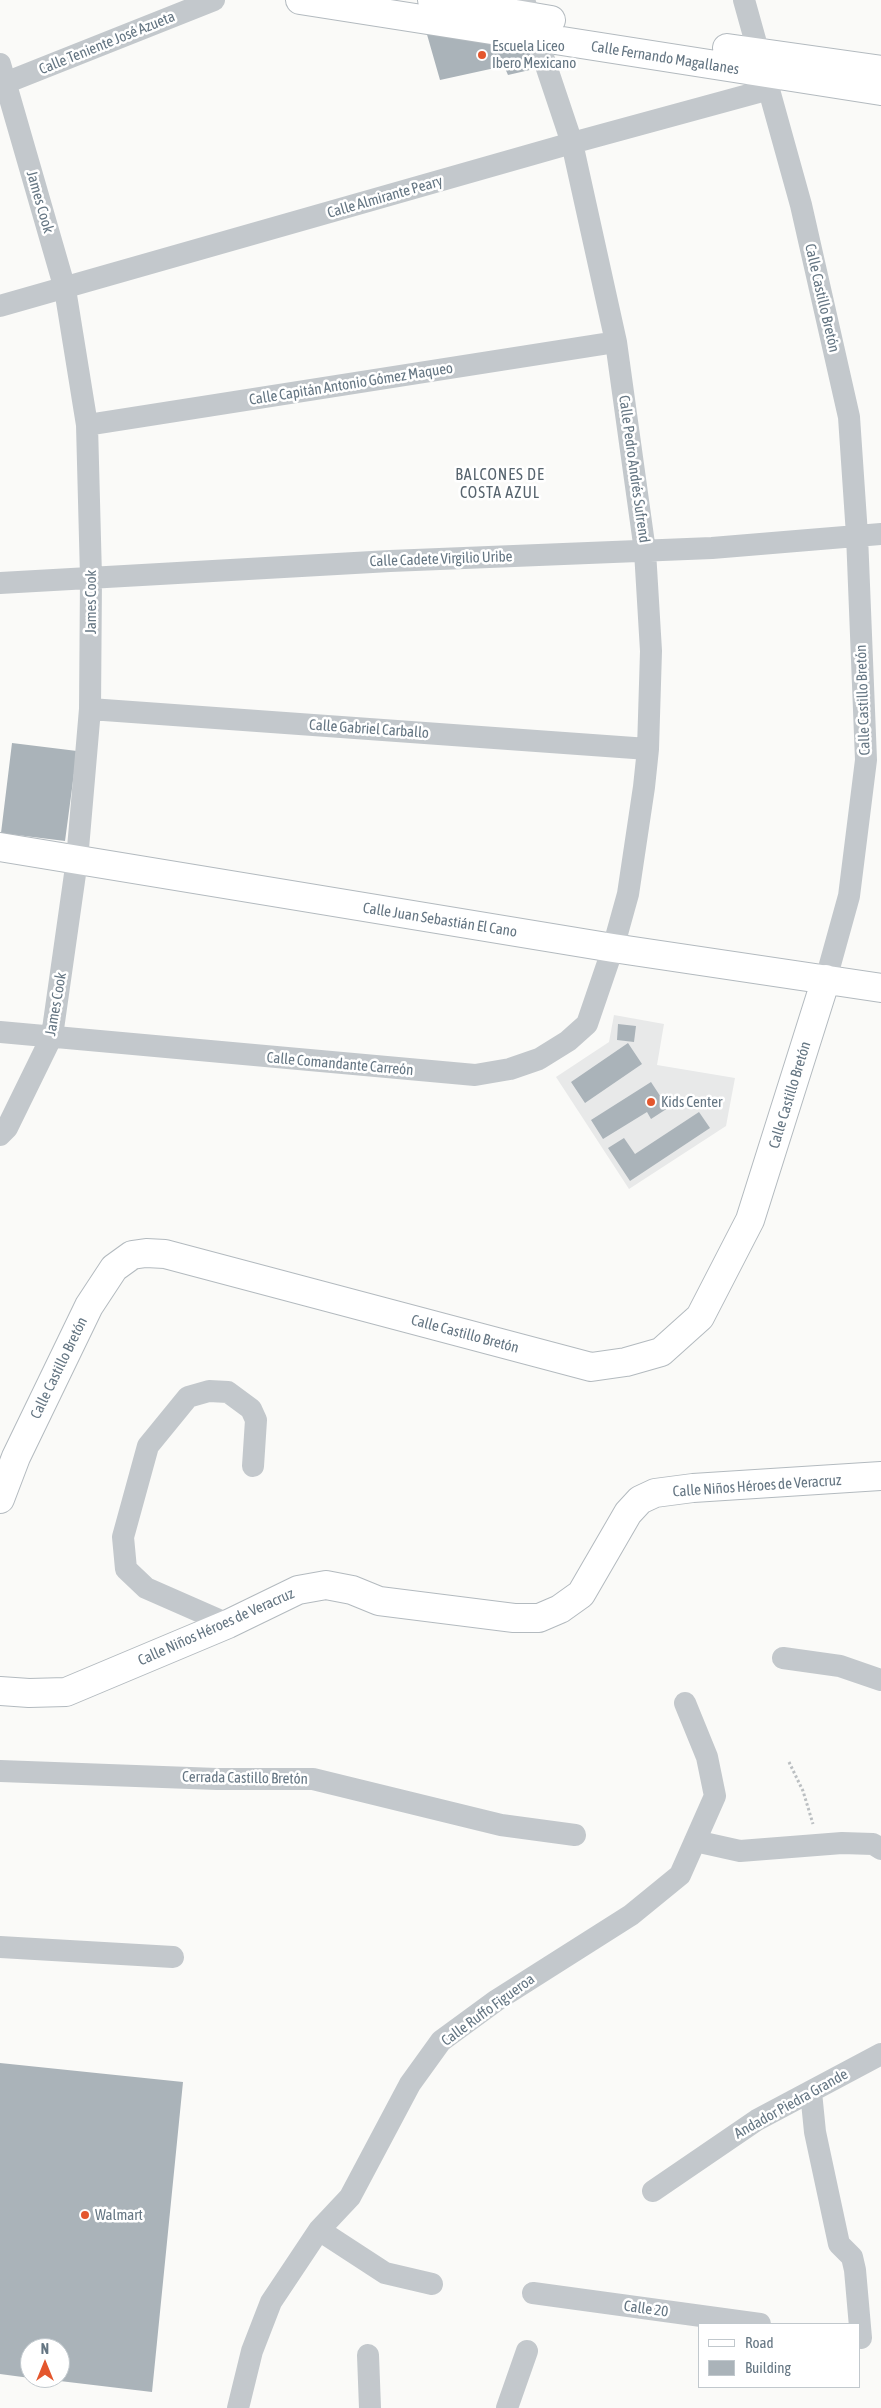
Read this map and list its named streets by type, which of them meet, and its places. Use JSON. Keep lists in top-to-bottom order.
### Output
{
  "streets": {
    "street": [
      "Calle Teniente José Azueta",
      "Calle Fernando Magallanes",
      "Calle Almirante Peary",
      "James Cook",
      "Calle Castillo Bretón",
      "Calle Capitán Antonio Gómez Maqueo",
      "Calle Pedro Andrés Sufrend",
      "Calle Cadete Virgilio Uribe",
      "Calle Gabriel Carballo",
      "Calle Juan Sebastián El Cano",
      "Calle Comandante Carreón",
      "Calle Niños Héroes de Veracruz",
      "Cerrada Castillo Bretón",
      "Calle Ruffo Figueroa",
      "Andador Piedra Grande",
      "Calle 20"
    ]
  },
  "crossings": [
    ["Calle Teniente José Azueta", "James Cook"],
    ["Calle Fernando Magallanes", "Calle Almirante Peary"],
    ["Calle Fernando Magallanes", "Calle Castillo Bretón"],
    ["Calle Fernando Magallanes", "Calle Pedro Andrés Sufrend"],
    ["Calle Almirante Peary", "James Cook"],
    ["Calle Almirante Peary", "Calle Castillo Bretón"],
    ["Calle Almirante Peary", "Calle Pedro Andrés Sufrend"],
    ["James Cook", "Calle Capitán Antonio Gómez Maqueo"],
    ["James Cook", "Calle Cadete Virgilio Uribe"],
    ["James Cook", "Calle Gabriel Carballo"],
    ["James Cook", "Calle Juan Sebastián El Cano"],
    ["James Cook", "Calle Comandante Carreón"],
    ["Calle Castillo Bretón", "Calle Cadete Virgilio Uribe"],
    ["Calle Castillo Bretón", "Calle Juan Sebastián El Cano"],
    ["Calle Capitán Antonio Gómez Maqueo", "Calle Pedro Andrés Sufrend"],
    ["Calle Pedro Andrés Sufrend", "Calle Cadete Virgilio Uribe"],
    ["Calle Pedro Andrés Sufrend", "Calle Gabriel Carballo"],
    ["Calle Pedro Andrés Sufrend", "Calle Juan Sebastián El Cano"],
    ["Calle Pedro Andrés Sufrend", "Calle Comandante Carreón"],
    ["Calle Juan Sebastián El Cano", "Calle Comandante Carreón"]
  ],
  "districts": ["BALCONES DE COSTA AZUL"],
  "places": ["Escuela Liceo Ibero Mexicano", "Kids Center", "Walmart"],
  "legend": ["Road", "Building"],
  "north": "top"
}
